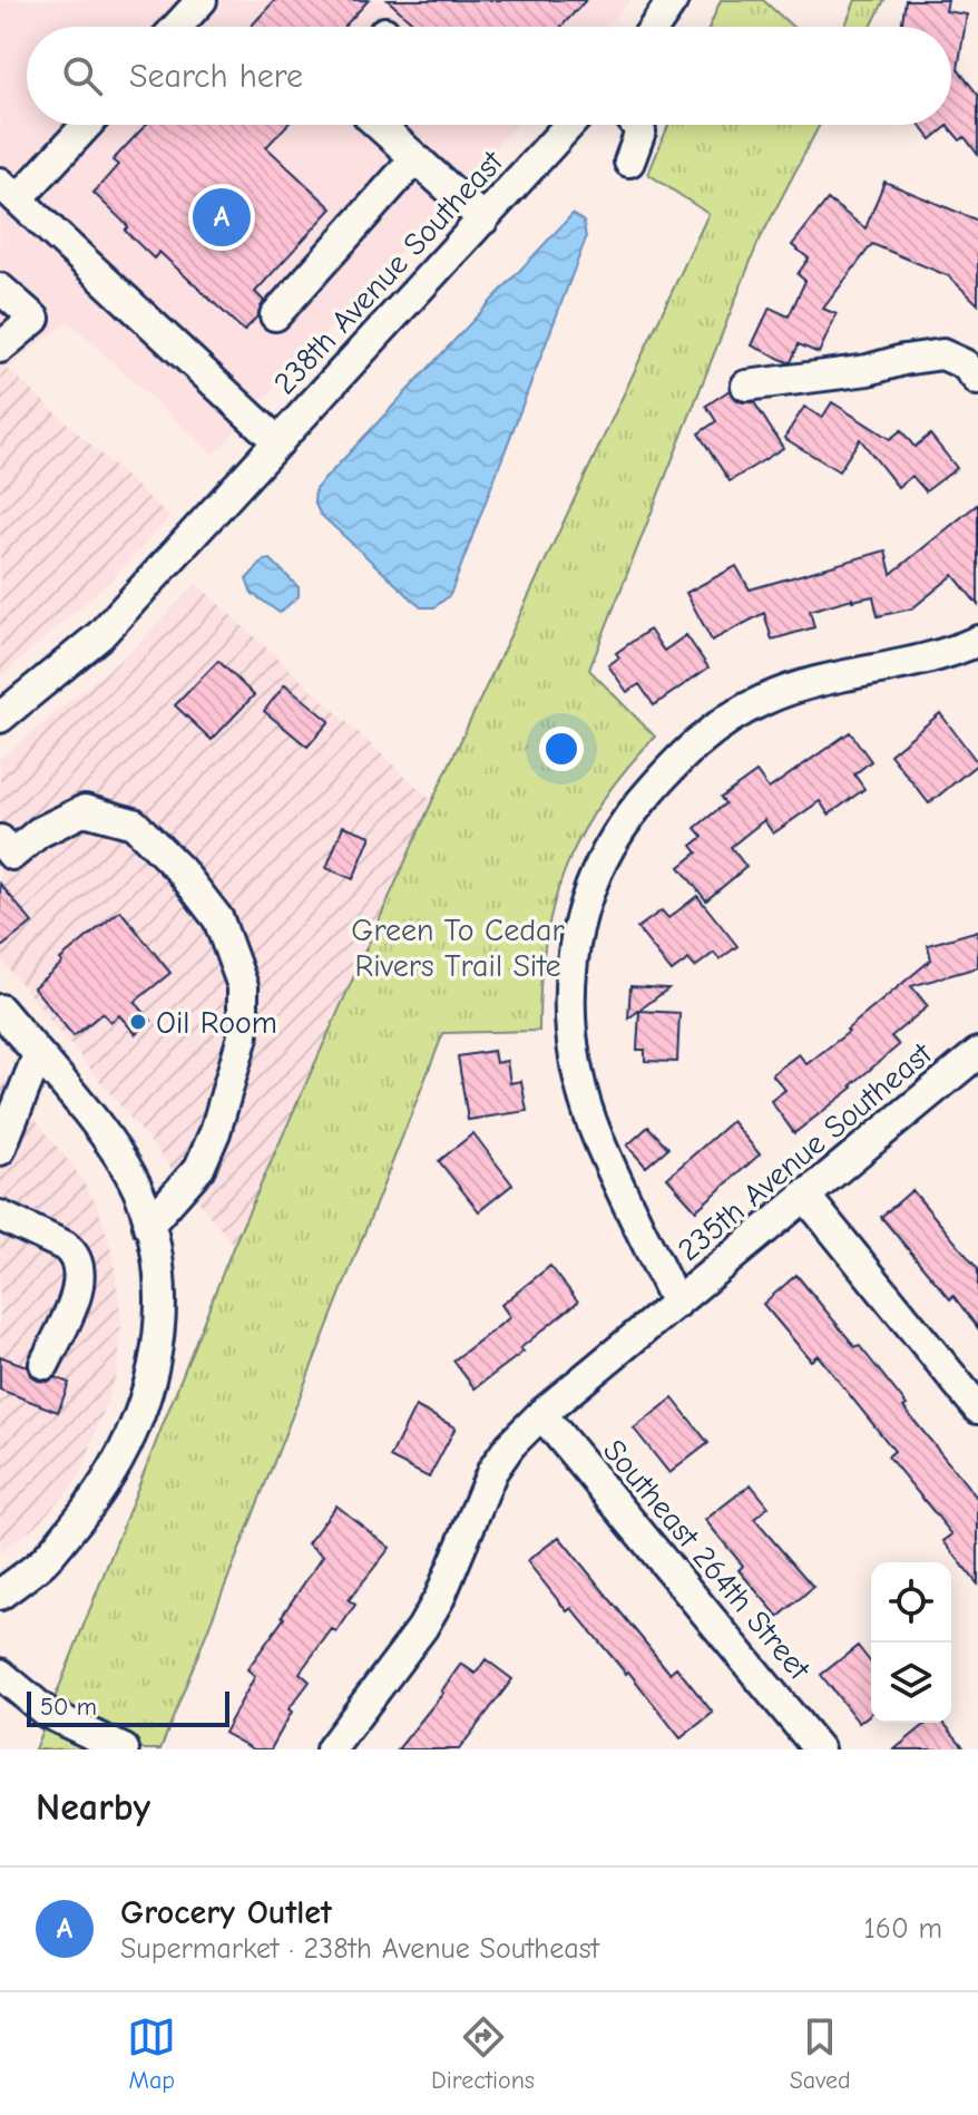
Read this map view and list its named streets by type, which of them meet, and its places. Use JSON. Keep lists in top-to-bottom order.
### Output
{
  "streets": {
    "street": ["238th Avenue Southeast", "235th Avenue Southeast", "Southeast 264th Street"]
  },
  "crossings": [
    ["235th Avenue Southeast", "Southeast 264th Street"]
  ],
  "parks": ["Green To Cedar Rivers Trail Site"],
  "places": ["Oil Room"],
  "scale_bar": "50 m",
  "page": {
    "search": "Search here",
    "pins": "A",
    "scale": "50 m",
    "heading": "Nearby",
    "list": [
      {
        "mark": "A",
        "name": "Grocery Outlet",
        "note": "Supermarket · 238th Avenue Southeast",
        "value": "160 m"
      }
    ],
    "nav": ["Map", "Directions", "Saved"]
  }
}
